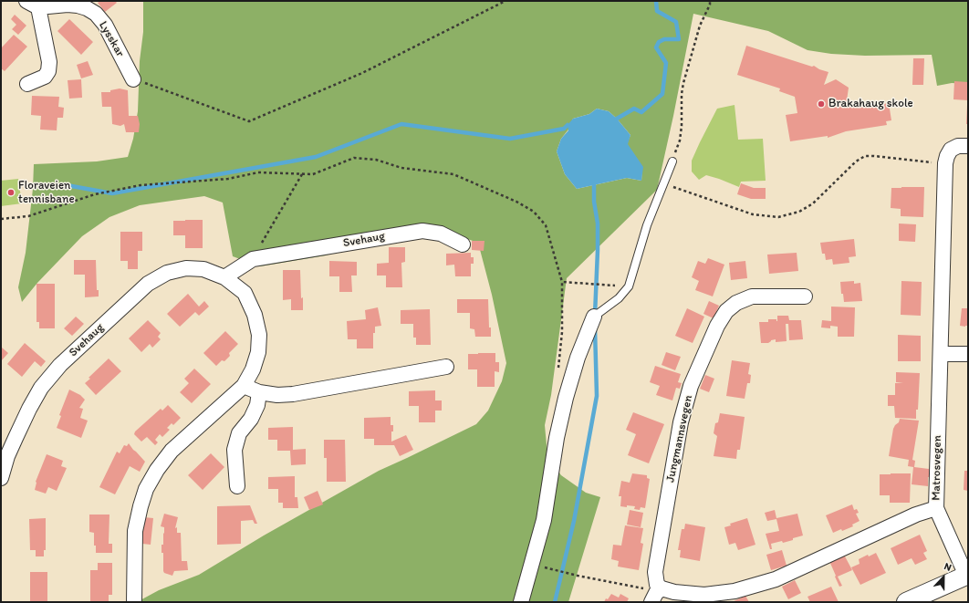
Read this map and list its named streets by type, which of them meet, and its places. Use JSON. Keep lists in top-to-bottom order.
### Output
{
  "streets": {
    "street": [
      "Lysskar",
      "Svehaug",
      "Jungmannsvegen",
      "Matrosvegen"
    ]
  },
  "places": ["Brakahaug skole", "Floraveien tennisbane"],
  "north": "top"
}
